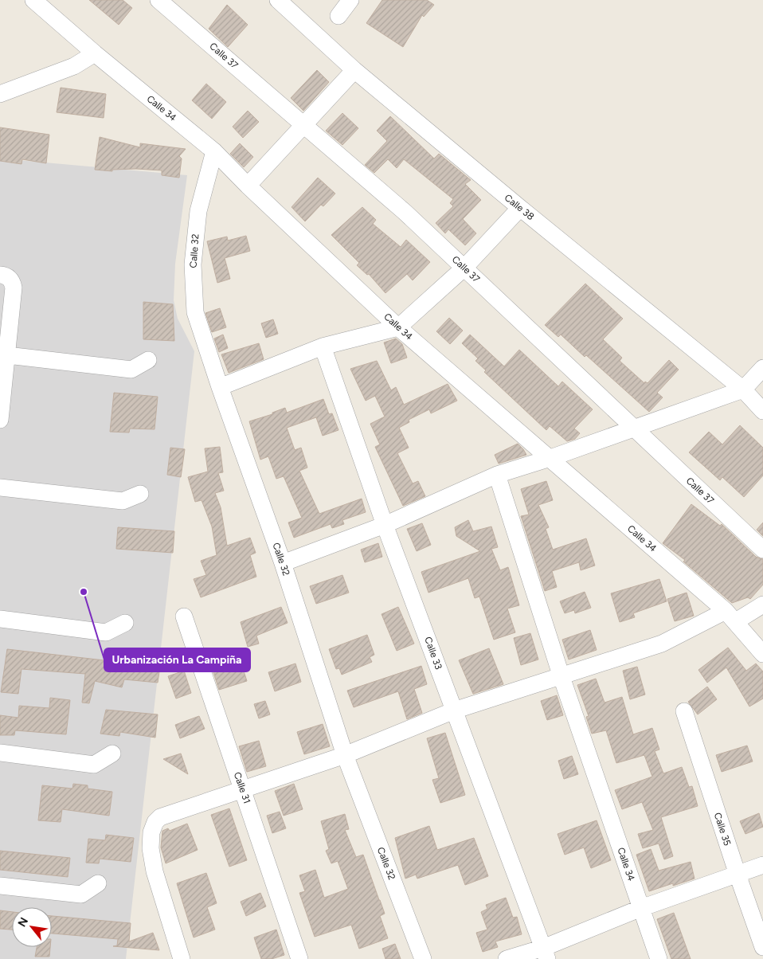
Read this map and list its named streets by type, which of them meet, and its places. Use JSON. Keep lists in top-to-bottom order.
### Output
{
  "streets": {
    "street": [
      "Calle 37",
      "Calle 34",
      "Calle 38",
      "Calle 32",
      "Calle 33",
      "Calle 31",
      "Calle 35"
    ]
  },
  "crossings": [
    ["Calle 34", "Calle 32"]
  ],
  "places": ["Urbanización La Campiña"],
  "north": "top left"
}
